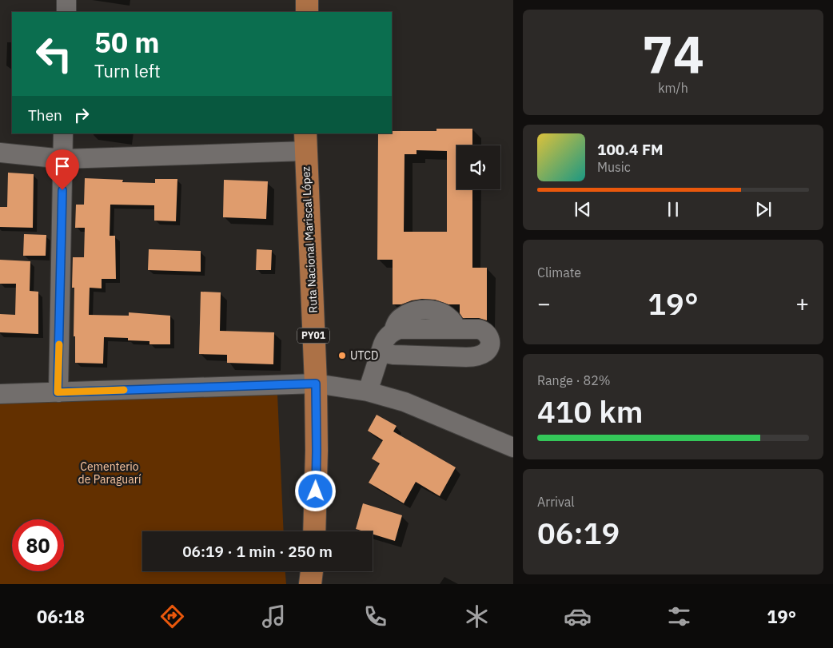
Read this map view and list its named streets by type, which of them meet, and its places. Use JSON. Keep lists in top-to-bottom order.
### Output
{
  "streets": {
    "highway": ["Ruta Nacional Mariscal López", "PY01"]
  },
  "parks": ["Cementerio de Paraguarí"],
  "places": ["UTCD"],
  "page": {
    "tile": [
      ["74", "km/h"],
      "Climate",
      ["Range · 82%", "410 km"],
      ["Arrival", "06:19"]
    ],
    "turn": ["50 m", "Turn left"],
    "then": "Then",
    "song": ["100.4 FM", "Music"],
    "heat": ["−", "19°", "+"],
    "limit": "80",
    "trip": "06:19 · 1 min · 250 m",
    "tabs": ["06:18", "19°"]
  }
}
